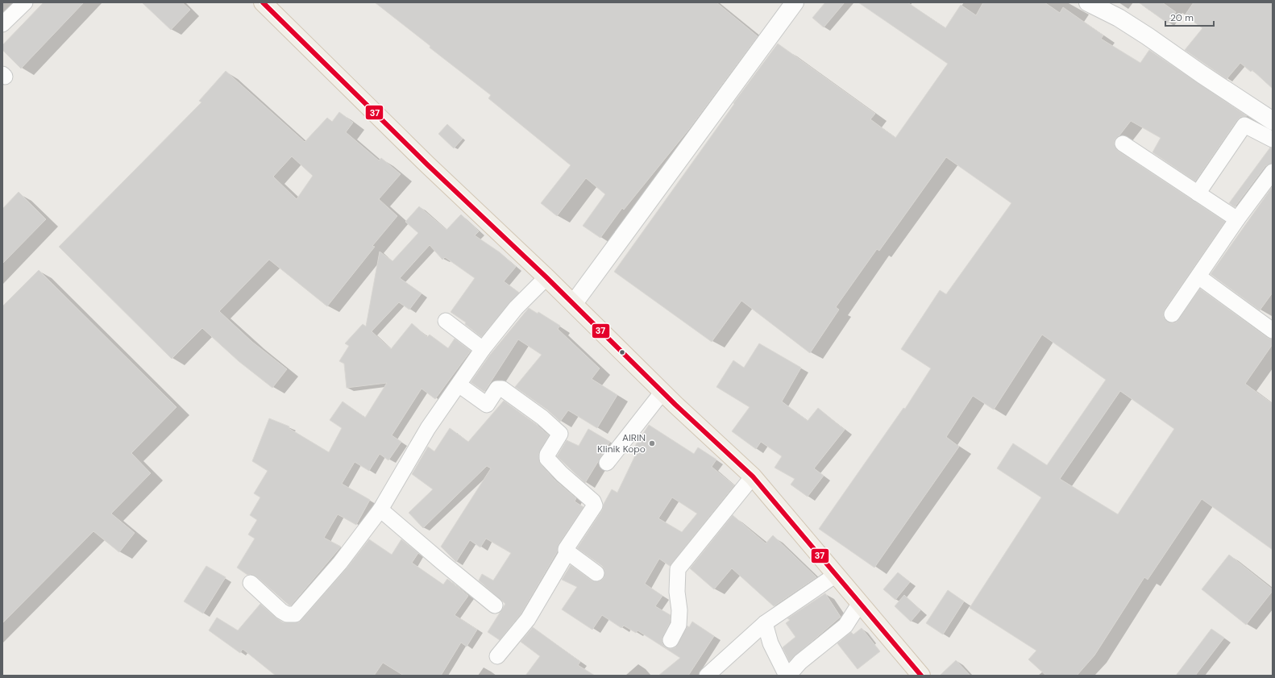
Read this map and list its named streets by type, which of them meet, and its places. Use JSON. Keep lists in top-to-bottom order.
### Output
{
  "places": ["AIRIN Klinik Kopo"],
  "lines": ["transit line 37"],
  "scale_bar": "20 m"
}
